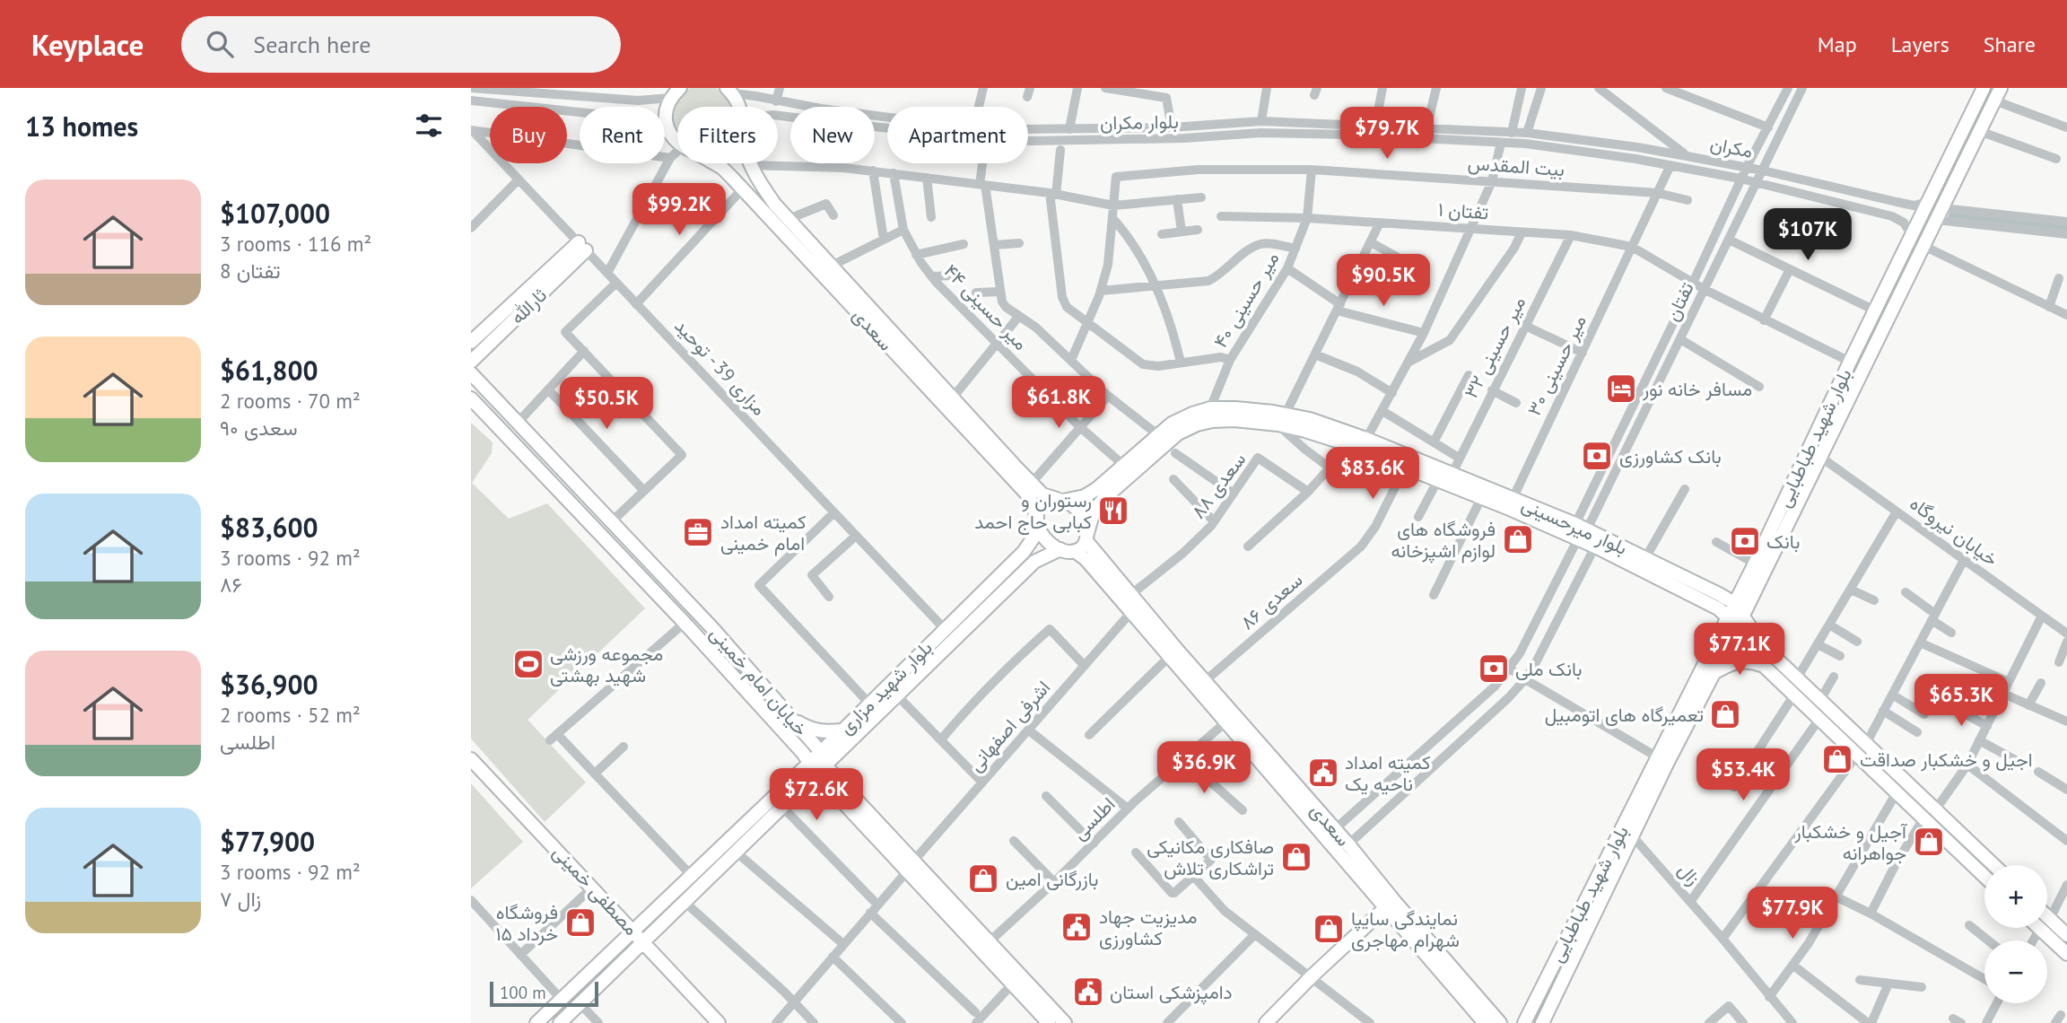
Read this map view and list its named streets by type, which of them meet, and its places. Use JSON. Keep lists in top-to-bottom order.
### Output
{
  "streets": {
    "main road": [
      "ثارالله",
      "سعدی",
      "بلوار شهید طباطبایی",
      "بلوار میرحسینی",
      "خیابان امام خمینی",
      "بلوار شهید مزاری",
      "مصطفی خمینی"
    ],
    "street": [
      "بلوار مکران",
      "مکران",
      "بیت المقدس",
      "تفتان ۱",
      "میر حسینی ۴۰",
      "تفتان",
      "میر حسینی ۴۴",
      "میر حسینی ۳۲",
      "میر حسینی ۳۰",
      "مزاری 39 - توحید",
      "سعدی ۸۸",
      "خیابان نیروگاه",
      "سعدی ۸۶",
      "اشرفی اصفهانی",
      "اطلسی",
      "زال"
    ]
  },
  "crossings": [
    ["بلوار مکران", "مکران"],
    ["بلوار مکران", "سعدی"],
    ["مکران", "تفتان"],
    ["مکران", "میر حسینی ۳۰"],
    ["مکران", "بلوار شهید طباطبایی"],
    ["بیت المقدس", "میر حسینی ۴۰"],
    ["بیت المقدس", "میر حسینی ۳۰"],
    ["تفتان ۱", "میر حسینی ۴۰"],
    ["تفتان ۱", "تفتان"],
    ["تفتان ۱", "میر حسینی ۳۲"],
    ["تفتان ۱", "میر حسینی ۳۰"],
    ["تفتان ۱", "بلوار شهید طباطبایی"],
    ["میر حسینی ۴۰", "بلوار میرحسینی"],
    ["تفتان", "سعدی"],
    ["تفتان", "بلوار میرحسینی"],
    ["ثارالله", "مزاری 39 - توحید"],
    ["میر حسینی ۴۴", "بلوار میرحسینی"],
    ["سعدی", "سعدی ۸۸"],
    ["سعدی", "بلوار میرحسینی"],
    ["سعدی", "سعدی ۸۶"],
    ["سعدی", "بلوار شهید مزاری"],
    ["سعدی", "اشرفی اصفهانی"],
    ["سعدی", "اطلسی"],
    ["میر حسینی ۳۲", "بلوار میرحسینی"],
    ["میر حسینی ۳۰", "بلوار میرحسینی"],
    ["مزاری 39 - توحید", "بلوار شهید مزاری"],
    ["بلوار شهید طباطبایی", "بلوار میرحسینی"],
    ["بلوار شهید طباطبایی", "خیابان نیروگاه"],
    ["بلوار شهید طباطبایی", "زال"],
    ["بلوار میرحسینی", "سعدی ۸۶"],
    ["بلوار میرحسینی", "بلوار شهید مزاری"],
    ["خیابان امام خمینی", "بلوار شهید مزاری"],
    ["خیابان امام خمینی", "اشرفی اصفهانی"],
    ["خیابان امام خمینی", "اطلسی"],
    ["بلوار شهید مزاری", "مصطفی خمینی"]
  ],
  "places": {
    "hotel": ["مسافر خانه نور"],
    "bank": ["بانک کشاورزی", "بانک", "بانک ملی"],
    "restaurant": ["رستوران و کبابی حاج احمد"],
    "office": ["کمیته امداد امام خمینی"],
    "shop": [
      "فروشگاه های لوازم اشپزخانه",
      "تعمیرگاه های اتومبیل",
      "اجیل و خشکبار صداقت",
      "آجیل و خشکبار جواهرانه",
      "صافکاری مکانیکی تراشکاری تلاش",
      "بازرگانی امین",
      "فروشگاه ۱۵ خرداد",
      "نمایندگی سایپا شهرام مهاجری"
    ],
    "sports": ["مجموعه ورزشی شهید بهشتی"],
    "public building": ["کمیته امداد ناحیه یک", "مدیزیت جهاد کشاورزی", "دامپزشکی استان"]
  },
  "scale_bar": "100 m",
  "page": {
    "header": "Keyplace",
    "search": "Search here",
    "nav": ["Map", "Layers", "Share"],
    "heading": "13 homes",
    "price": [
      "$79.7K",
      "$99.2K",
      "$107K",
      "$90.5K",
      "$61.8K",
      "$50.5K",
      "$83.6K",
      "$77.1K",
      "$65.3K",
      "$36.9K",
      "$53.4K",
      "$72.6K",
      "$77.9K"
    ],
    "chip": [
      "Buy",
      "Rent",
      "Filters",
      "New",
      "Apartment"
    ],
    "list": [
      {
        "name": "$107,000",
        "note": "3 rooms · 116 m² · تفتان 8"
      },
      {
        "name": "$61,800",
        "note": "2 rooms · 70 m² · سعدی ۹۰"
      },
      {
        "name": "$83,600",
        "note": "3 rooms · 92 m² · ۸۶"
      },
      {
        "name": "$36,900",
        "note": "2 rooms · 52 m² · اطلسی"
      },
      {
        "name": "$77,900",
        "note": "3 rooms · 92 m² · زال ۷"
      }
    ],
    "map_buttons": ["+", "−"],
    "scale": "100 m"
  }
}
